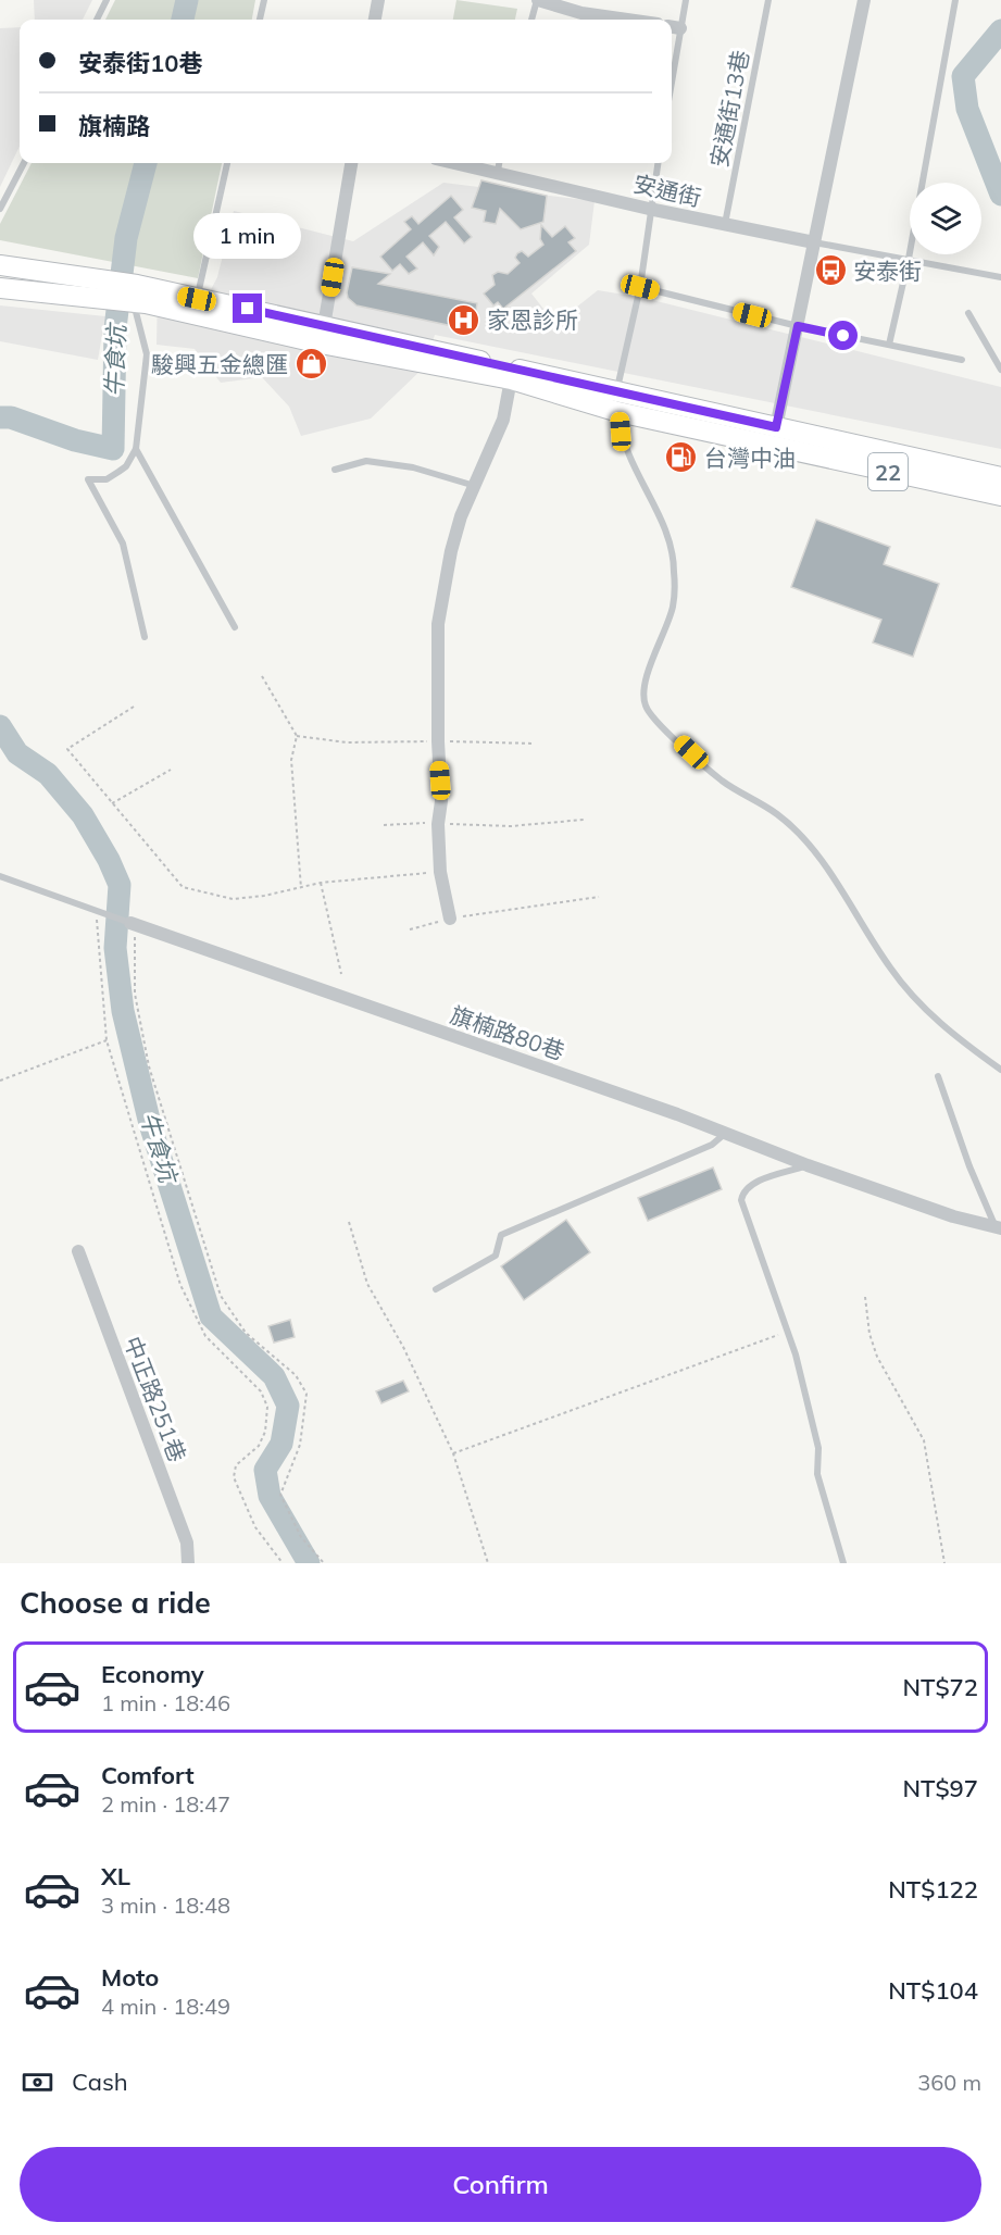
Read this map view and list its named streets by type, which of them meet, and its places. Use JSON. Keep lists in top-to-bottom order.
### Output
{
  "streets": {
    "main road": ["22"],
    "street": ["安通街", "旗楠路80巷", "中正路251巷"],
    "lane": ["安通街13巷"]
  },
  "crossings": [
    ["安通街13巷", "安通街"]
  ],
  "water": ["牛食坑"],
  "places": {
    "bus stop": ["安泰街"],
    "hospital": ["家恩診所"],
    "shop": ["駿興五金總匯"],
    "fuel station": ["台灣中油"]
  },
  "page": {
    "banner": ["安泰街10巷", "旗楠路"],
    "bubble": "1 min",
    "heading": "Choose a ride",
    "list": [
      {
        "name": "Economy",
        "note": "1 min · 18:46",
        "value": "NT$72"
      },
      {
        "name": "Comfort",
        "note": "2 min · 18:47",
        "value": "NT$97"
      },
      {
        "name": "XL",
        "note": "3 min · 18:48",
        "value": "NT$122"
      },
      {
        "name": "Moto",
        "note": "4 min · 18:49",
        "value": "NT$104"
      }
    ],
    "pay": ["Cash", "360 m"],
    "buttons": "Confirm"
  }
}
